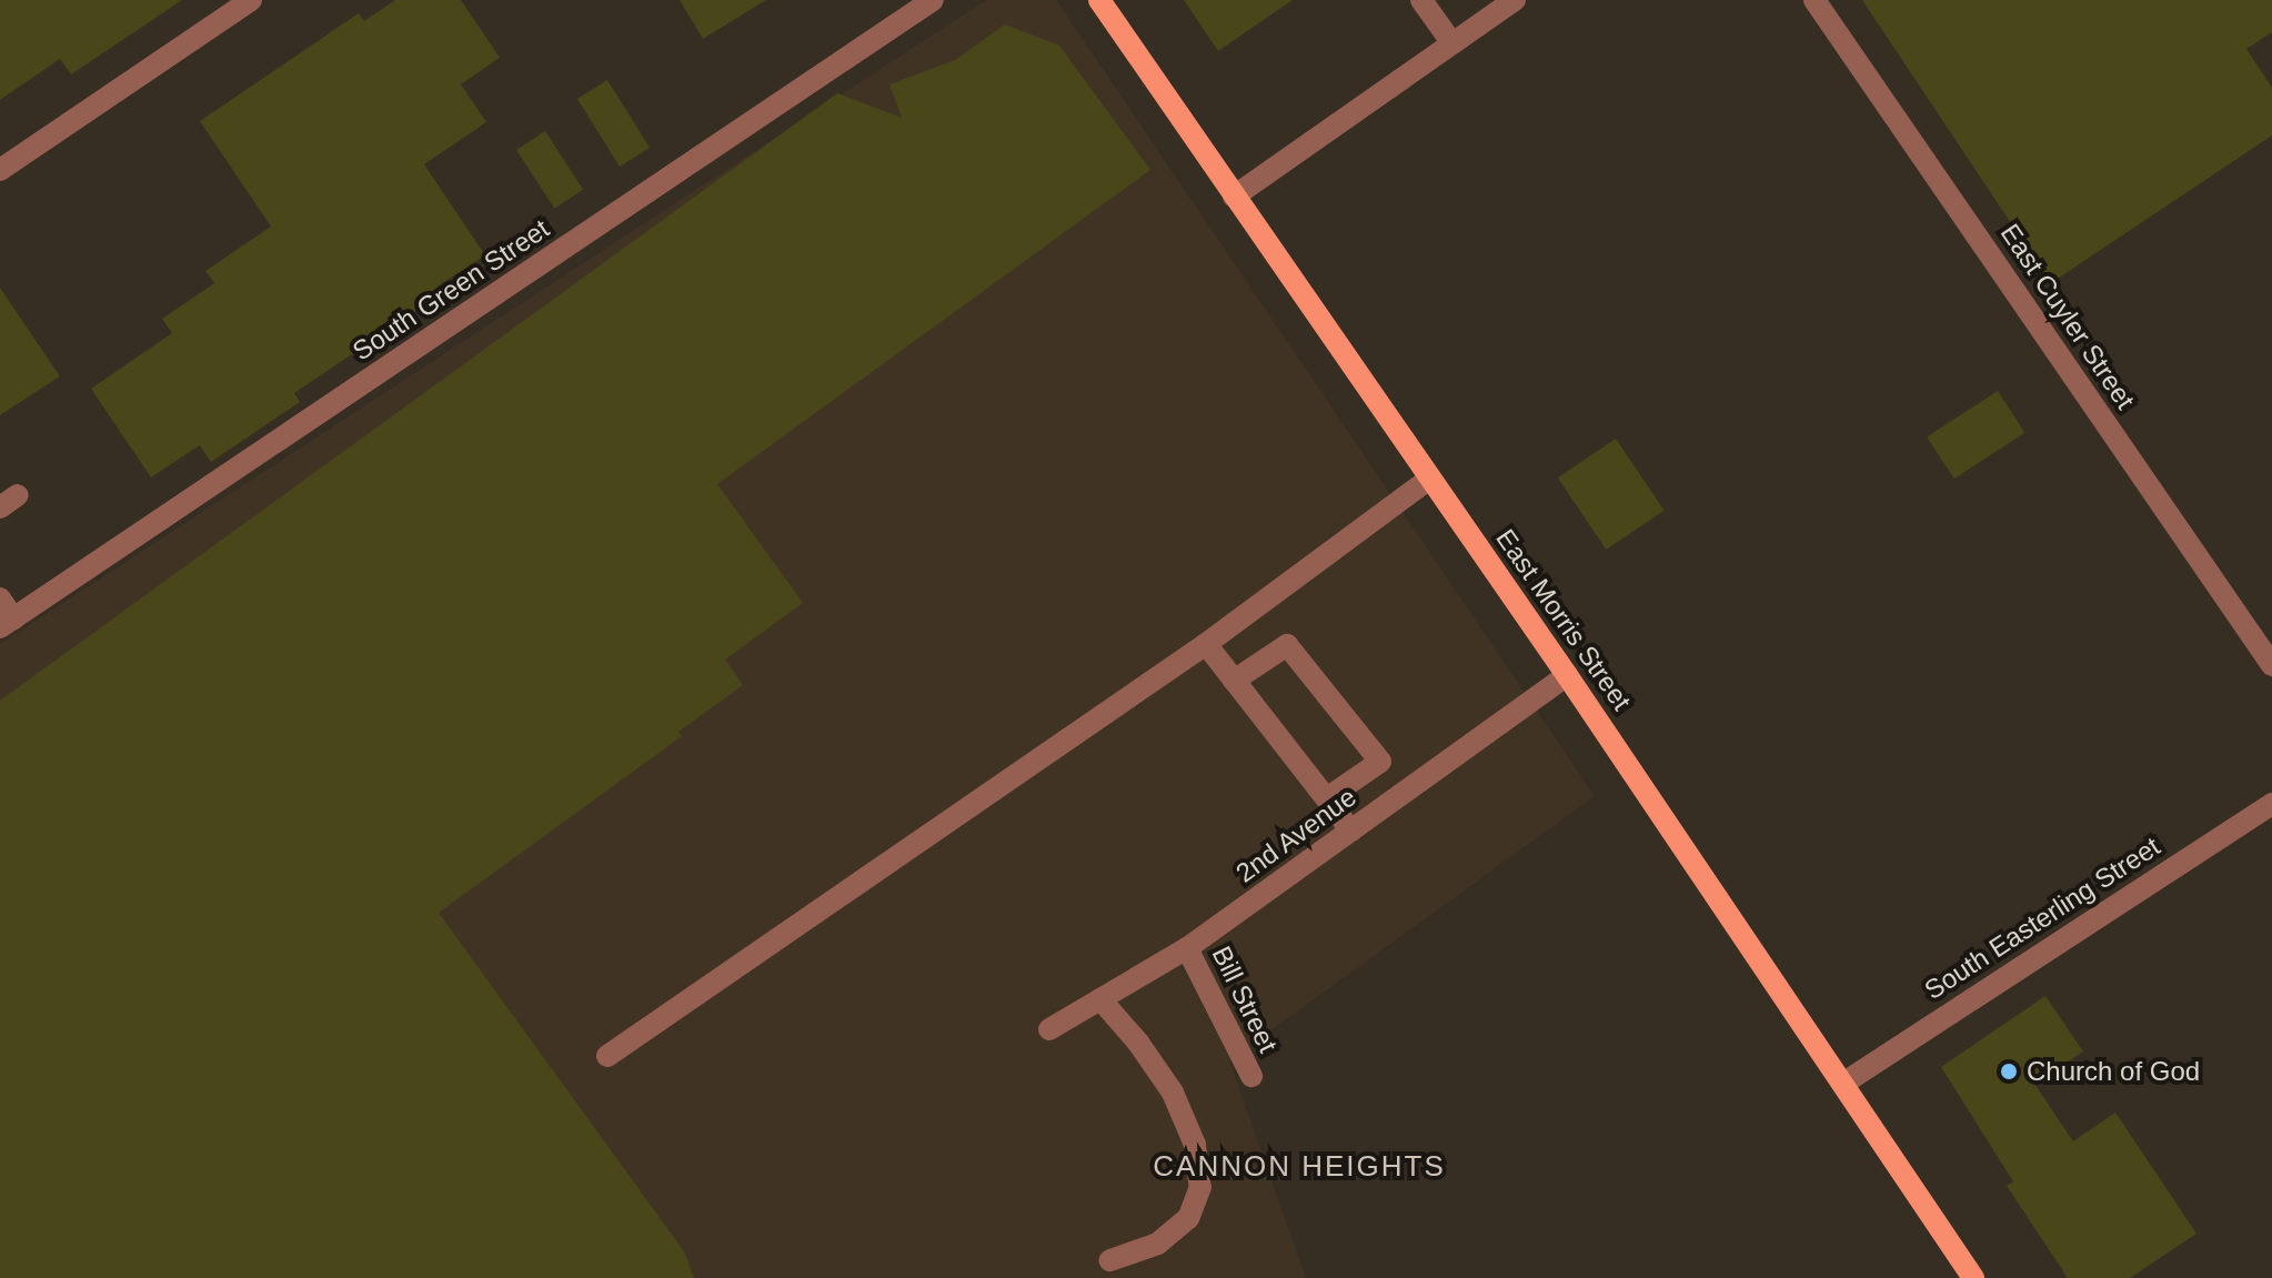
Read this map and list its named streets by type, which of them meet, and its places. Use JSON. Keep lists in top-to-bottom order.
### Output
{
  "streets": {
    "main road": ["East Morris Street"],
    "street": [
      "South Green Street",
      "East Cuyler Street",
      "2nd Avenue",
      "South Easterling Street",
      "Bill Street"
    ]
  },
  "crossings": [
    ["East Morris Street", "2nd Avenue"],
    ["East Morris Street", "South Easterling Street"],
    ["2nd Avenue", "Bill Street"]
  ],
  "districts": ["CANNON HEIGHTS"],
  "places": ["Church of God"]
}
